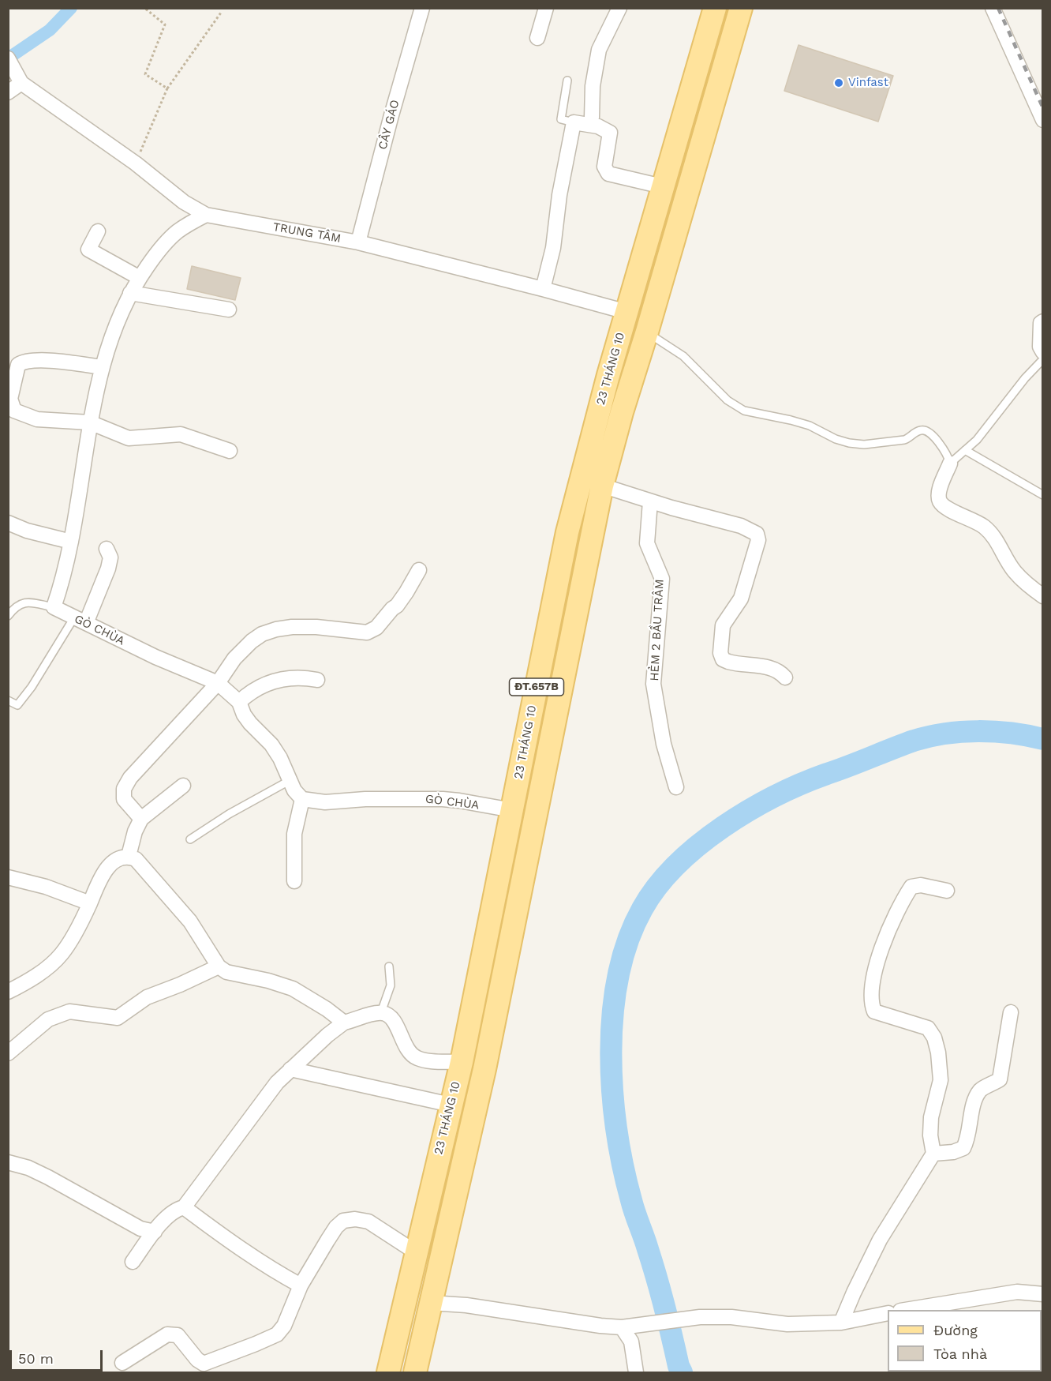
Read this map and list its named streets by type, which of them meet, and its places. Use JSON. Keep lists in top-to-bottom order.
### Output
{
  "streets": {
    "main road": ["23 THÁNG 10", "ĐT.657B"],
    "street": [
      "CÂY GÁO",
      "TRUNG TÂM",
      "GÒ CHÙA",
      "HẺM 2 BẦU TRÂM"
    ]
  },
  "crossings": [
    ["CÂY GÁO", "TRUNG TÂM"],
    ["TRUNG TÂM", "23 THÁNG 10"],
    ["23 THÁNG 10", "GÒ CHÙA"]
  ],
  "places": ["Vinfast"],
  "legend": ["Đường", "Tòa nhà"],
  "scale_bar": "50 m"
}
